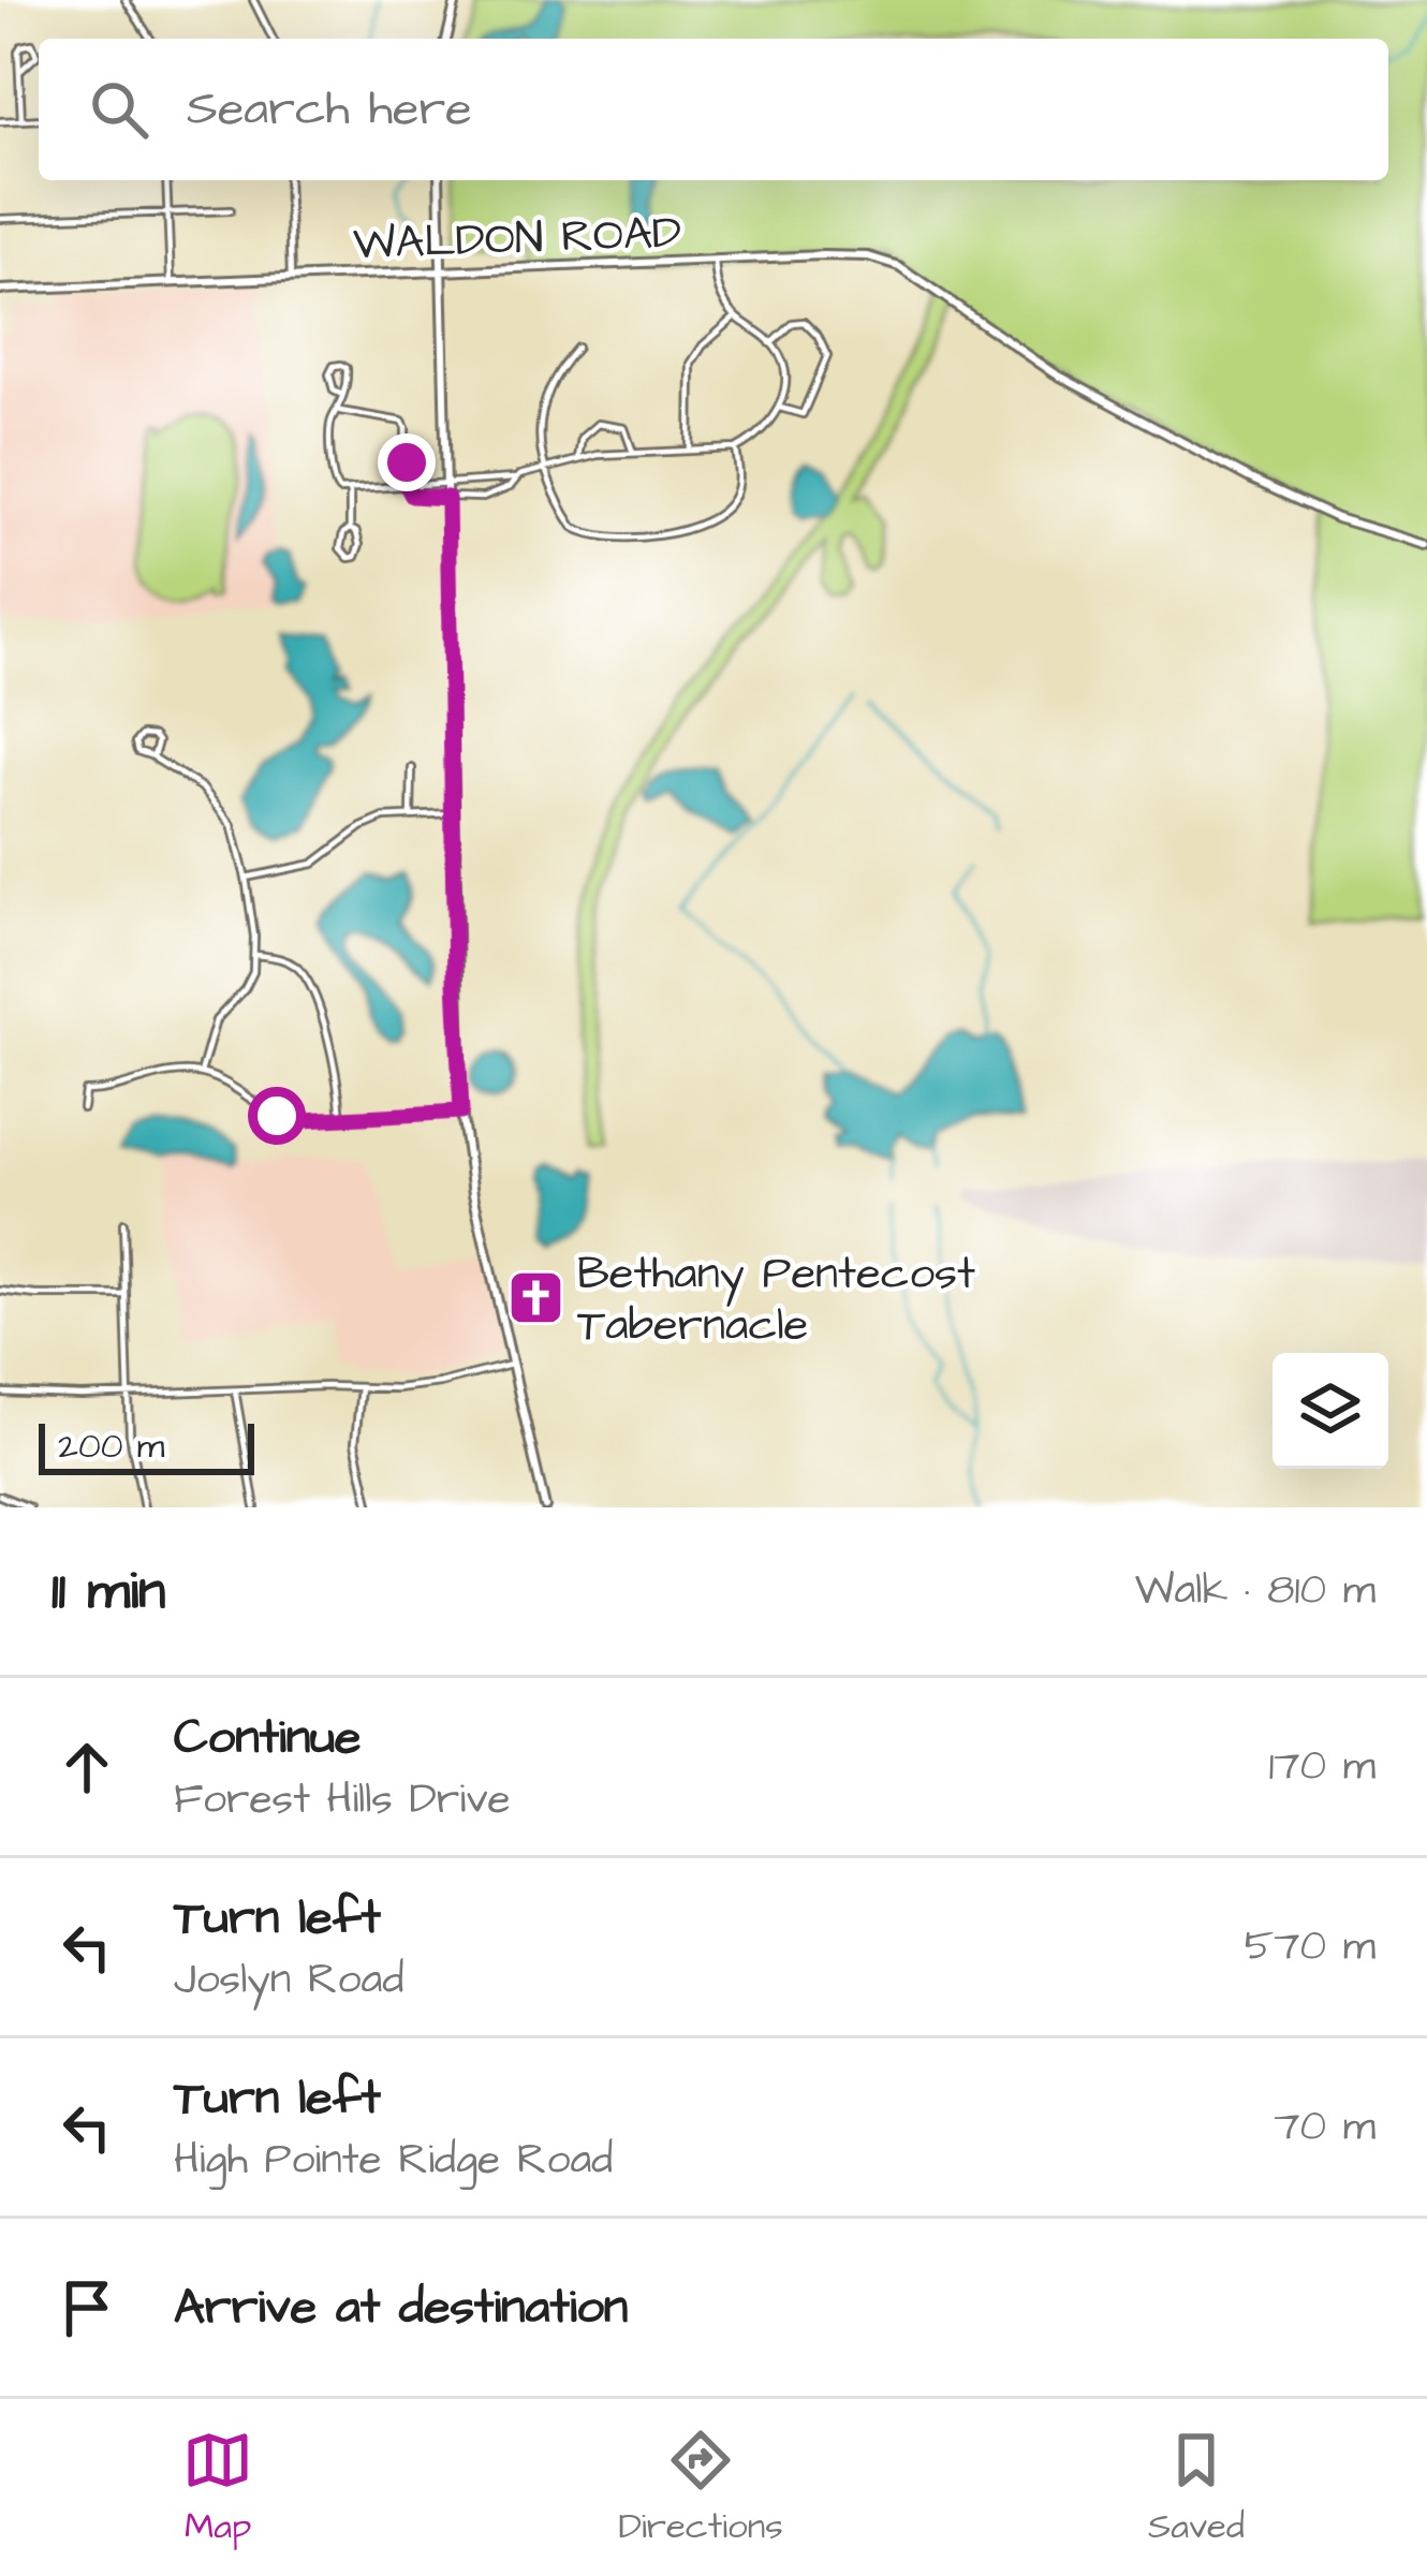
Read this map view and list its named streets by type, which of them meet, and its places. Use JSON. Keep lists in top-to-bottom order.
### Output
{
  "streets": {
    "street": ["WALDON ROAD"]
  },
  "places": {
    "church": ["Bethany Pentecost Tabernacle"]
  },
  "scale_bar": "200 m",
  "page": {
    "search": "Search here",
    "scale": "200 m",
    "heading": ["11 min", "Walk · 810 m"],
    "list": [
      ["Continue", "Forest Hills Drive", "170 m"],
      ["Turn left", "Joslyn Road", "570 m"],
      ["Turn left", "High Pointe Ridge Road", "70 m"],
      "Arrive at destination"
    ],
    "nav": ["Map", "Directions", "Saved"]
  }
}
